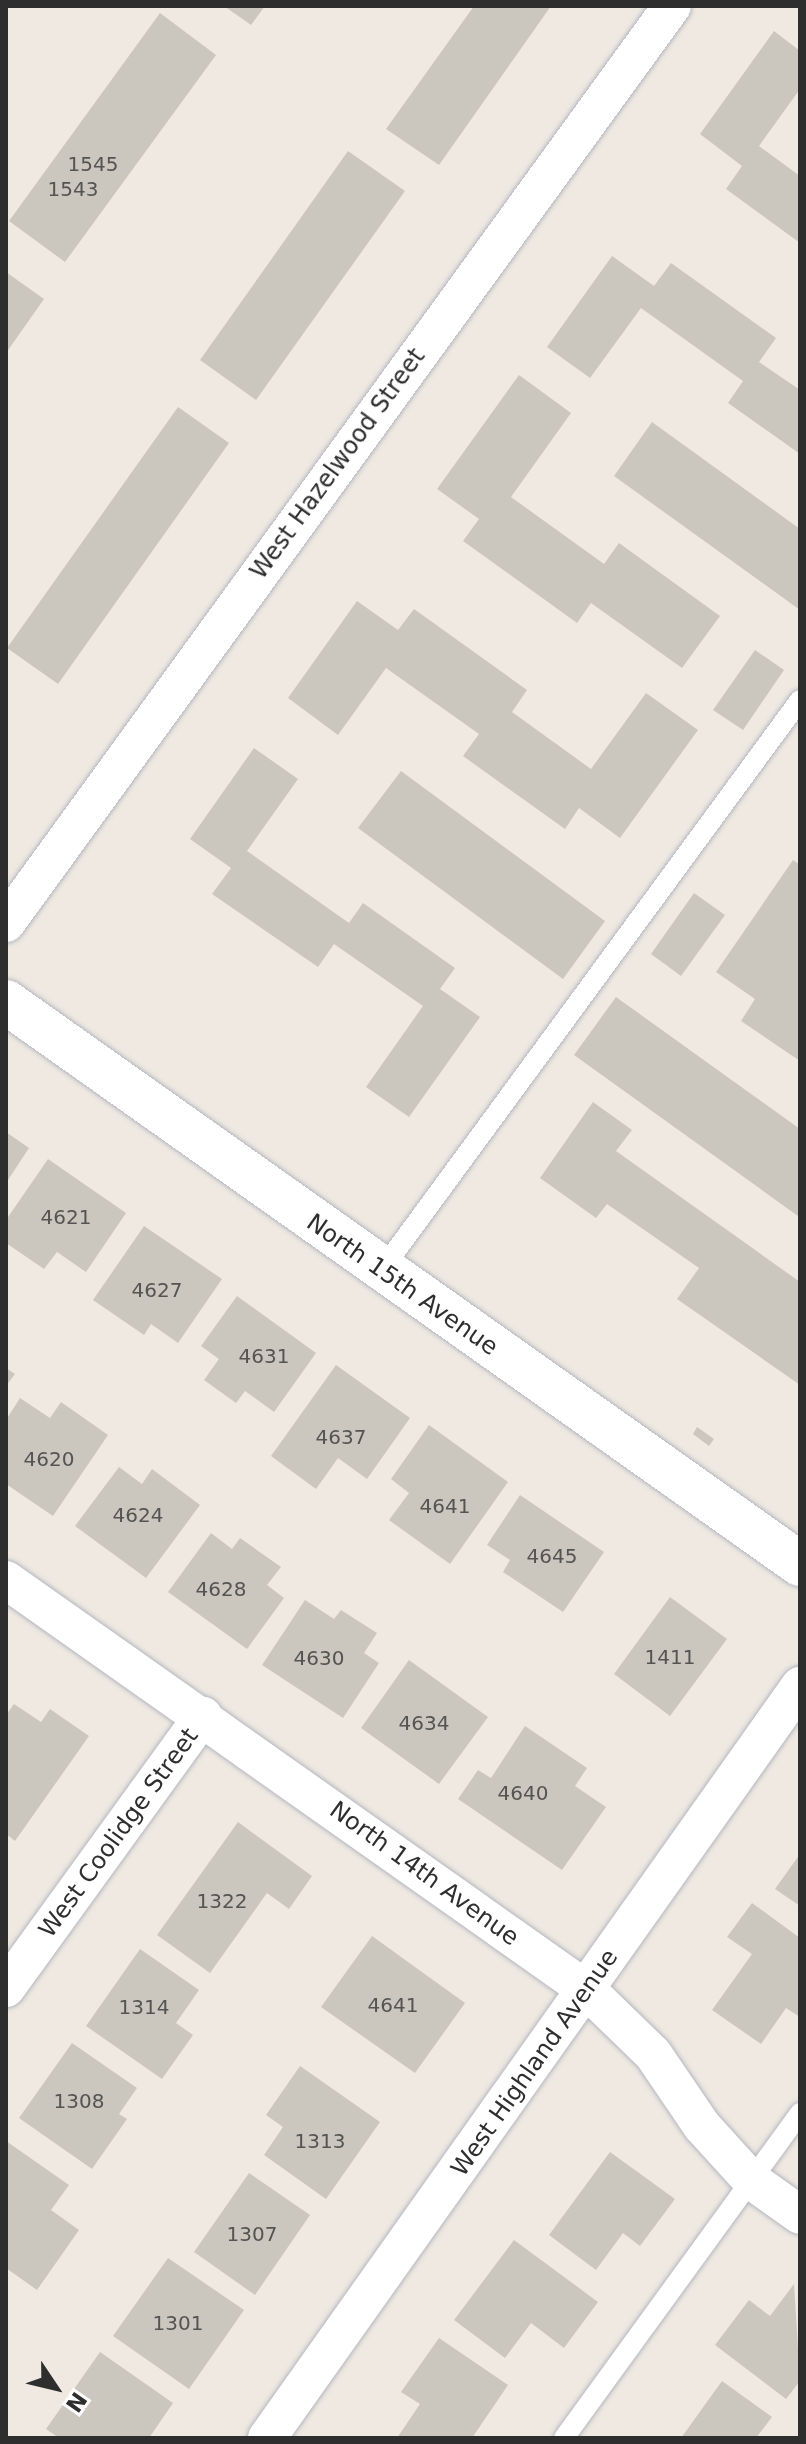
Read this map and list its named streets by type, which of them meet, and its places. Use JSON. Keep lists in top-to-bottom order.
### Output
{
  "streets": {
    "street": [
      "West Hazelwood Street",
      "North 15th Avenue",
      "West Coolidge Street",
      "North 14th Avenue",
      "West Highland Avenue"
    ]
  },
  "crossings": [
    ["West Coolidge Street", "North 14th Avenue"],
    ["North 14th Avenue", "West Highland Avenue"]
  ],
  "house_numbers": [
    "1545",
    "1543",
    "4621",
    "4627",
    "4631",
    "4637",
    "4620",
    "4641",
    "4624",
    "4645",
    "4628",
    "1411",
    "4630",
    "4634",
    "4640",
    "1322",
    "4641",
    "1314",
    "1308",
    "1313",
    "1307",
    "1301"
  ],
  "north": "bottom right"
}
